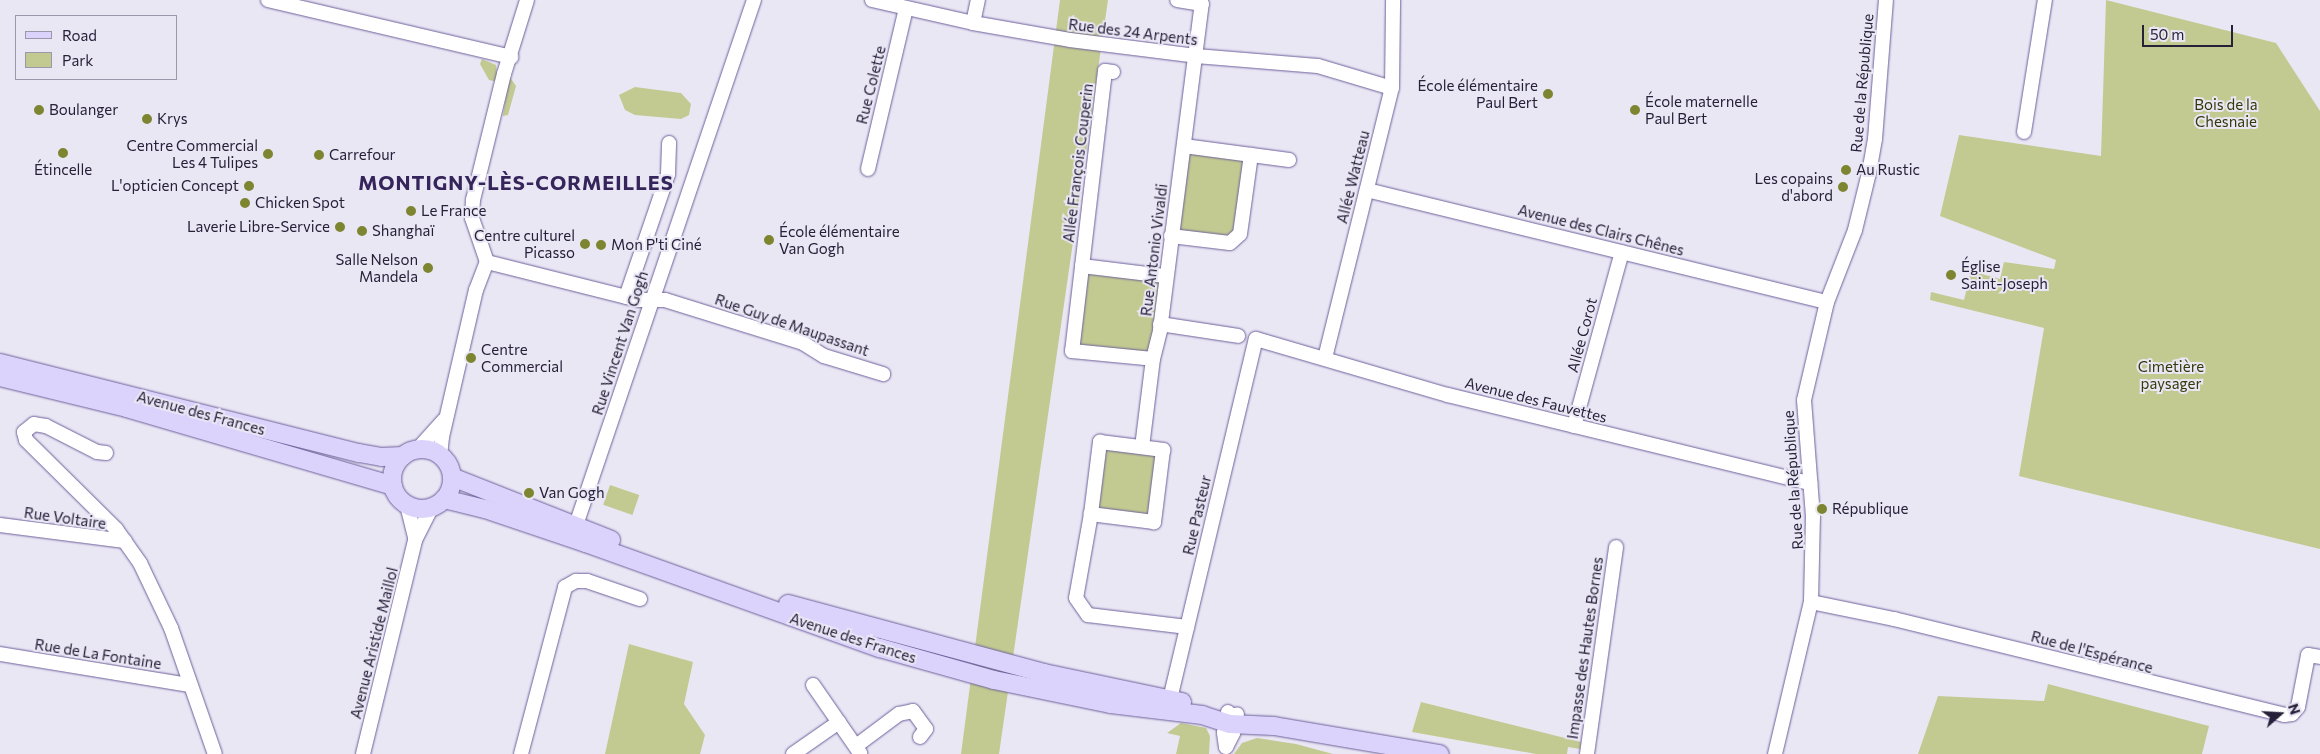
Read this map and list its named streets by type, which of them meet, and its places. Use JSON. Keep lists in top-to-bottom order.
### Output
{
  "streets": {
    "main road": ["Avenue des Frances"],
    "street": [
      "Rue des 24 Arpents",
      "Rue de la République",
      "Rue Colette",
      "Allée François Couperin",
      "Allée Watteau",
      "Avenue des Clairs Chênes",
      "Rue Antonio Vivaldi",
      "Rue Guy de Maupassant",
      "Allée Corot",
      "Rue Vincent Van Gogh",
      "Avenue des Fauvettes",
      "Rue Pasteur",
      "Rue Voltaire",
      "Avenue Aristide Maillol",
      "Impasse des Hautes Bornes",
      "Rue de l'Espérance",
      "Rue de La Fontaine"
    ]
  },
  "crossings": [
    ["Rue des 24 Arpents", "Rue Colette"],
    ["Rue des 24 Arpents", "Allée Watteau"],
    ["Rue des 24 Arpents", "Rue Antonio Vivaldi"],
    ["Rue de la République", "Avenue des Clairs Chênes"],
    ["Rue de la République", "Avenue des Fauvettes"],
    ["Rue de la République", "Rue de l'Espérance"],
    ["Allée Watteau", "Avenue des Clairs Chênes"],
    ["Allée Watteau", "Avenue des Fauvettes"],
    ["Avenue des Clairs Chênes", "Allée Corot"],
    ["Rue Guy de Maupassant", "Rue Vincent Van Gogh"],
    ["Allée Corot", "Avenue des Fauvettes"],
    ["Rue Vincent Van Gogh", "Avenue des Frances"],
    ["Avenue des Fauvettes", "Rue Pasteur"],
    ["Avenue des Frances", "Rue Pasteur"],
    ["Avenue des Frances", "Avenue Aristide Maillol"]
  ],
  "districts": ["MONTIGNY-LÈS-CORMEILLES"],
  "parks": ["Bois de la Chesnaie", "Cimetière paysager"],
  "places": [
    "École élémentaire Paul Bert",
    "Boulanger",
    "École maternelle Paul Bert",
    "Krys",
    "Étincelle",
    "Centre Commercial Les 4 Tulipes",
    "Carrefour",
    "Au Rustic",
    "L'opticien Concept",
    "Les copains d'abord",
    "Chicken Spot",
    "Le France",
    "Laverie Libre-Service",
    "Shanghaï",
    "École élémentaire Van Gogh",
    "Centre culturel Picasso",
    "Mon P'ti Ciné",
    "Salle Nelson Mandela",
    "Église Saint-Joseph",
    "Centre Commercial",
    "Van Gogh",
    "République"
  ],
  "legend": ["Road", "Park"],
  "scale_bar": "50 m",
  "north": "right"
}
